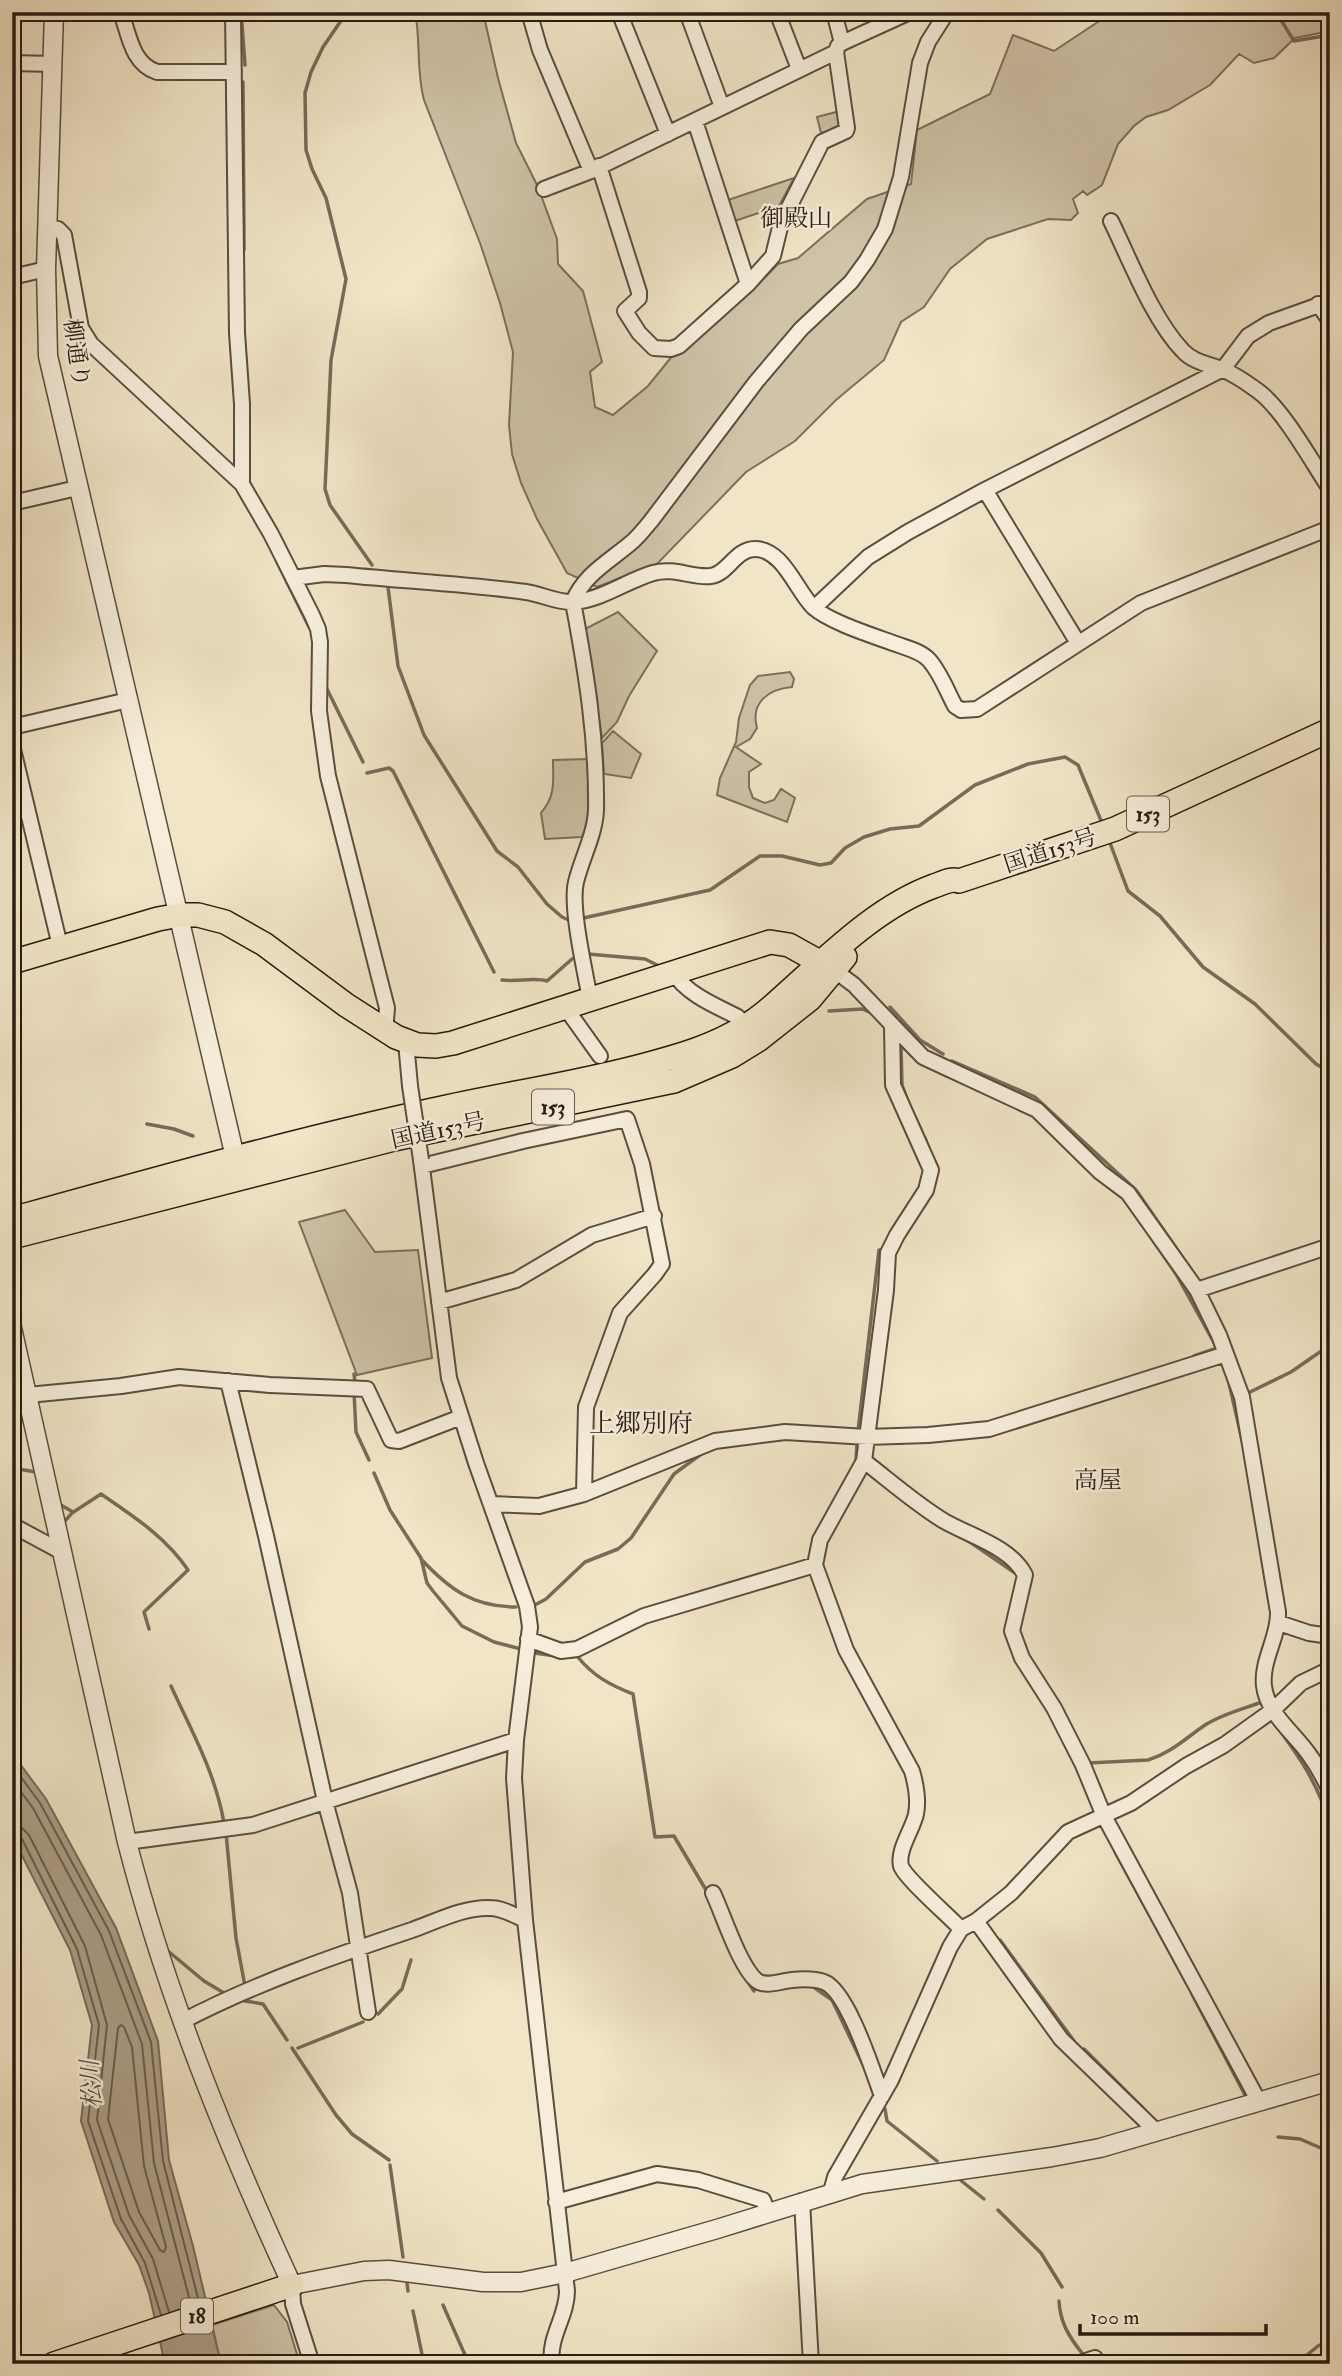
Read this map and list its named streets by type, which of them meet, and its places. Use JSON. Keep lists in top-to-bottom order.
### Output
{
  "streets": {
    "main road": ["153", "国道153号", "18"],
    "street": ["柳通り"]
  },
  "crossings": [
    ["柳通り", "国道153号"]
  ],
  "districts": ["御殿山", "上郷別府", "高屋"],
  "water": ["松川"],
  "scale_bar": "100 m"
}
